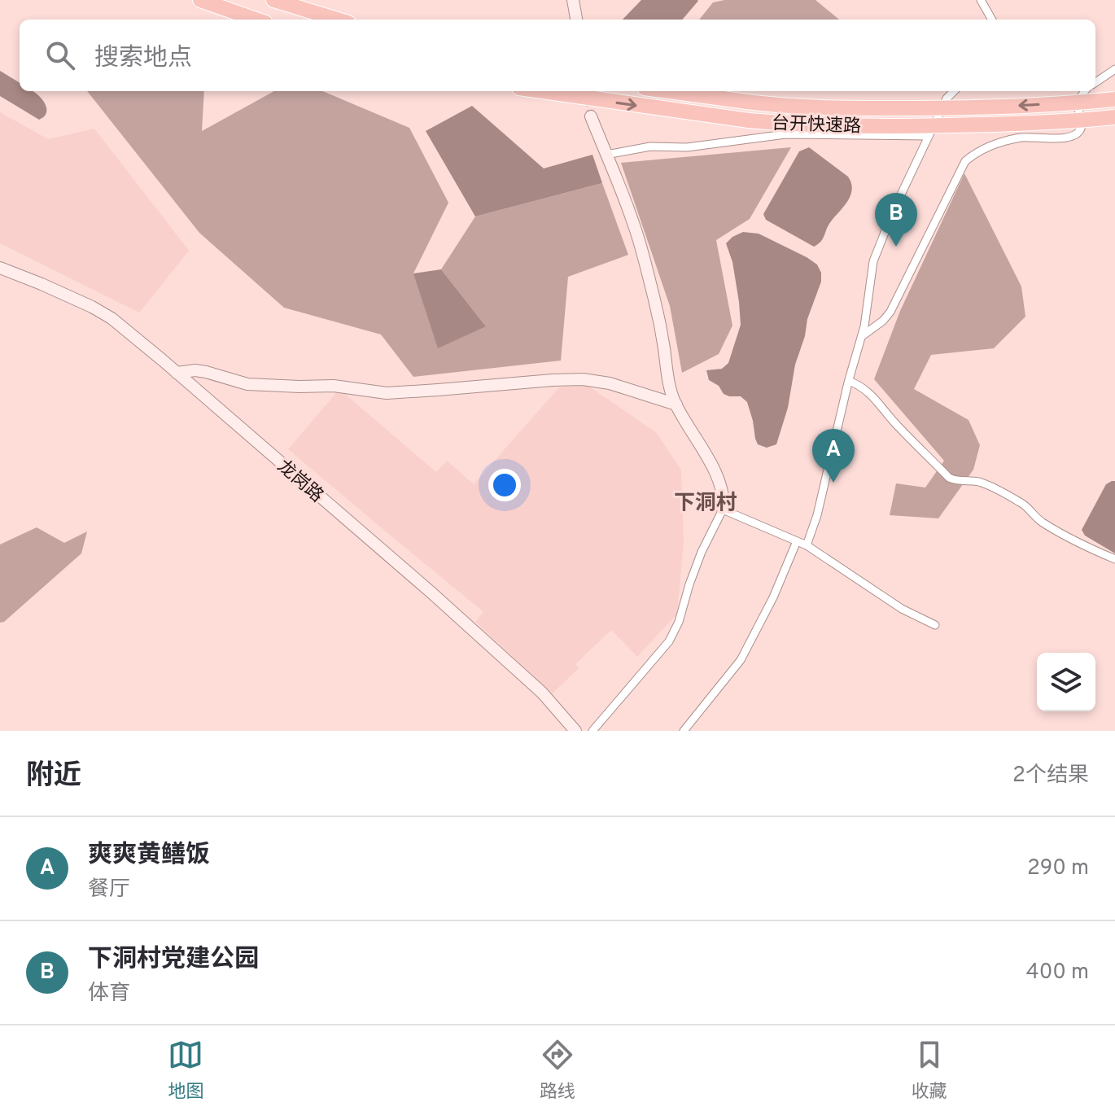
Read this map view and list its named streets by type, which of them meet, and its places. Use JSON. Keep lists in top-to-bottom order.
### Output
{
  "streets": {
    "highway": ["台开快速路"],
    "street": ["龙岗路"]
  },
  "districts": ["下洞村"],
  "page": {
    "search": "搜索地点",
    "pins": ["B", "A"],
    "heading": ["附近", "2个结果"],
    "list": [
      {
        "mark": "A",
        "name": "爽爽黄鳝饭",
        "note": "餐厅",
        "value": "290 m"
      },
      {
        "mark": "B",
        "name": "下洞村党建公园",
        "note": "体育",
        "value": "400 m"
      }
    ],
    "nav": ["地图", "路线", "收藏"]
  }
}
